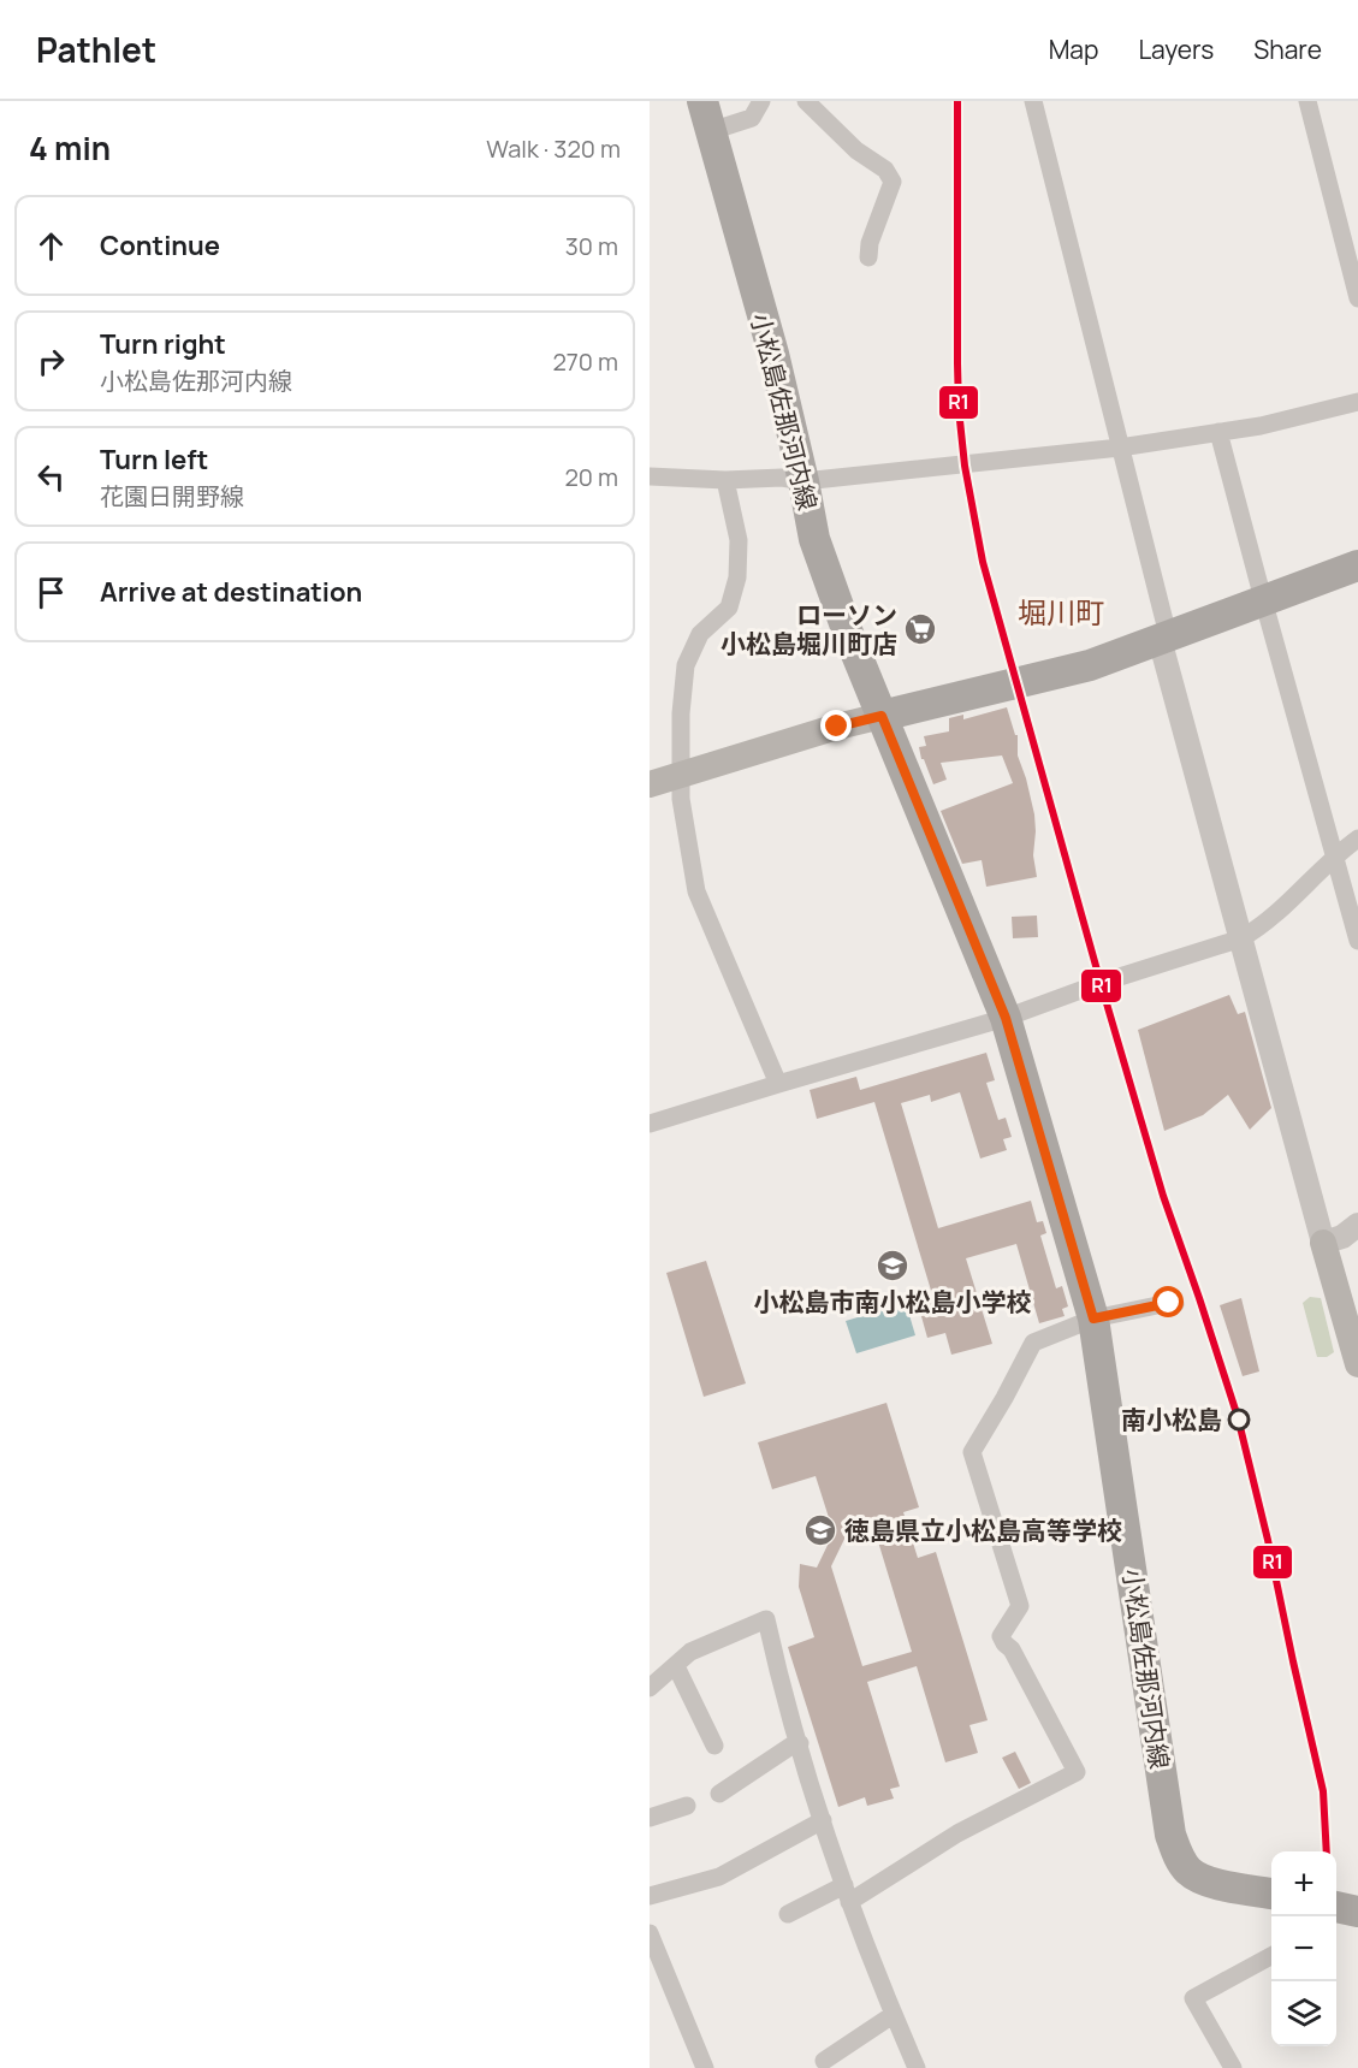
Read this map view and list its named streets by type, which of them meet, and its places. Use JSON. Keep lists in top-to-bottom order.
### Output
{
  "streets": {
    "main road": ["小松島佐那河内線"]
  },
  "districts": ["堀川町"],
  "places": {
    "supermarket": ["ローソン 小松島堀川町店"],
    "school or university": ["小松島市南小松島小学校", "徳島県立小松島高等学校"],
    "other": ["南小松島"]
  },
  "lines": ["transit line R1"],
  "page": {
    "header": "Pathlet",
    "nav": ["Map", "Layers", "Share"],
    "heading": ["4 min", "Walk · 320 m"],
    "list": [
      ["Continue", "30 m"],
      ["Turn right", "小松島佐那河内線", "270 m"],
      ["Turn left", "花園日開野線", "20 m"],
      "Arrive at destination"
    ],
    "map_buttons": ["+", "−"]
  }
}
